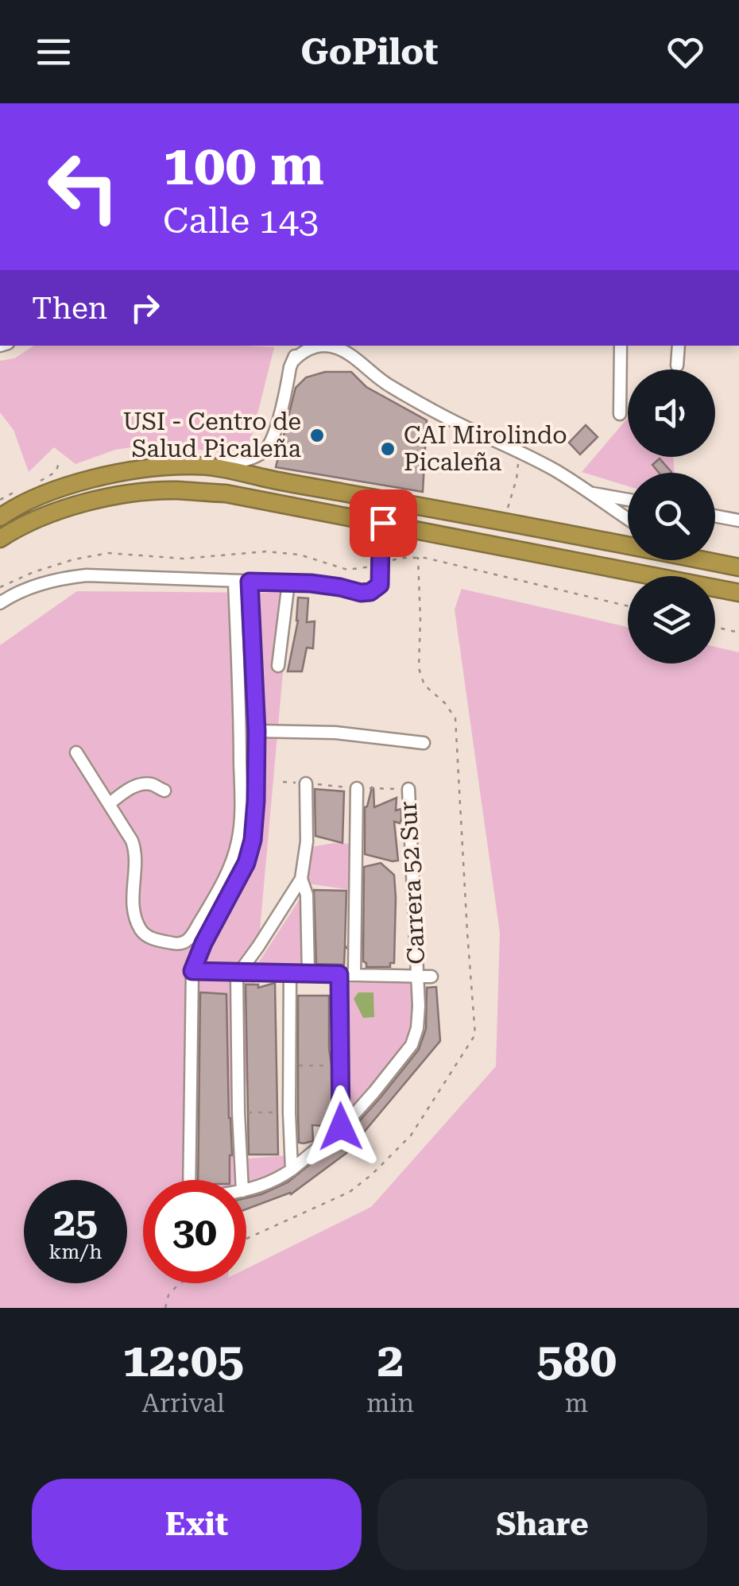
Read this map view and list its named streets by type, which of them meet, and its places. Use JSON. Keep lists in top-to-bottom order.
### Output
{
  "streets": {
    "street": ["Carrera 52 Sur"]
  },
  "places": ["USI - Centro de Salud Picaleña", "CAI Mirolindo Picaleña"],
  "page": {
    "header": "GoPilot",
    "turn": ["100 m", "Calle 143"],
    "then": "Then",
    "speed": "25 km/h",
    "limit": "30",
    "eta": [
      "12:05",
      "Arrival",
      "2",
      "min",
      "580",
      "m"
    ],
    "buttons": ["Exit", "Share"]
  }
}
